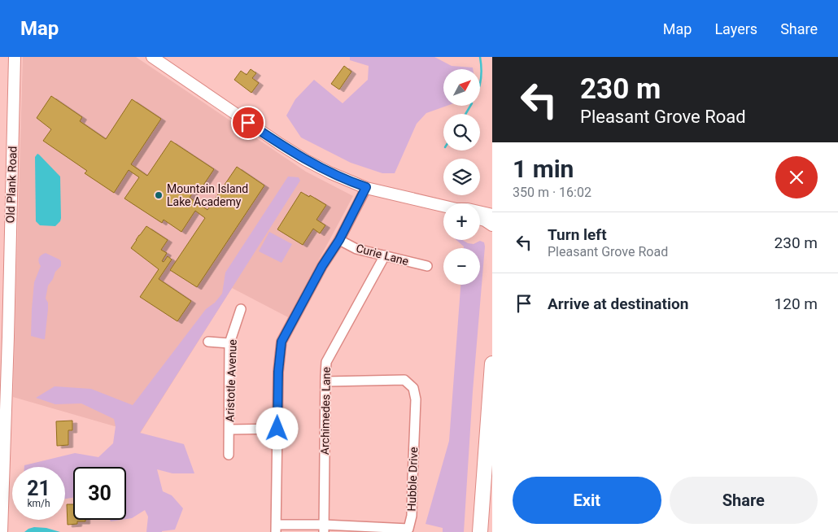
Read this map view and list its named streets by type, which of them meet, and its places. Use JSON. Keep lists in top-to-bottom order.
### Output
{
  "streets": {
    "street": [
      "Old Plank Road",
      "Curie Lane",
      "Aristotle Avenue",
      "Archimedes Lane",
      "Hubble Drive"
    ]
  },
  "crossings": [
    ["Curie Lane", "Archimedes Lane"],
    ["Archimedes Lane", "Hubble Drive"]
  ],
  "places": ["Mountain Island Lake Academy"],
  "north": "top right",
  "page": {
    "header": "Map",
    "nav": ["Map", "Layers", "Share"],
    "turn": ["230 m", "Pleasant Grove Road"],
    "map_buttons": ["+", "−"],
    "heading": ["1 min", "350 m · 16:02"],
    "list": [
      {
        "name": "Turn left",
        "note": "Pleasant Grove Road",
        "value": "230 m"
      },
      {
        "name": "Arrive at destination",
        "value": "120 m"
      }
    ],
    "speed": "21 km/h",
    "limit": "30",
    "buttons": ["Exit", "Share"]
  }
}
